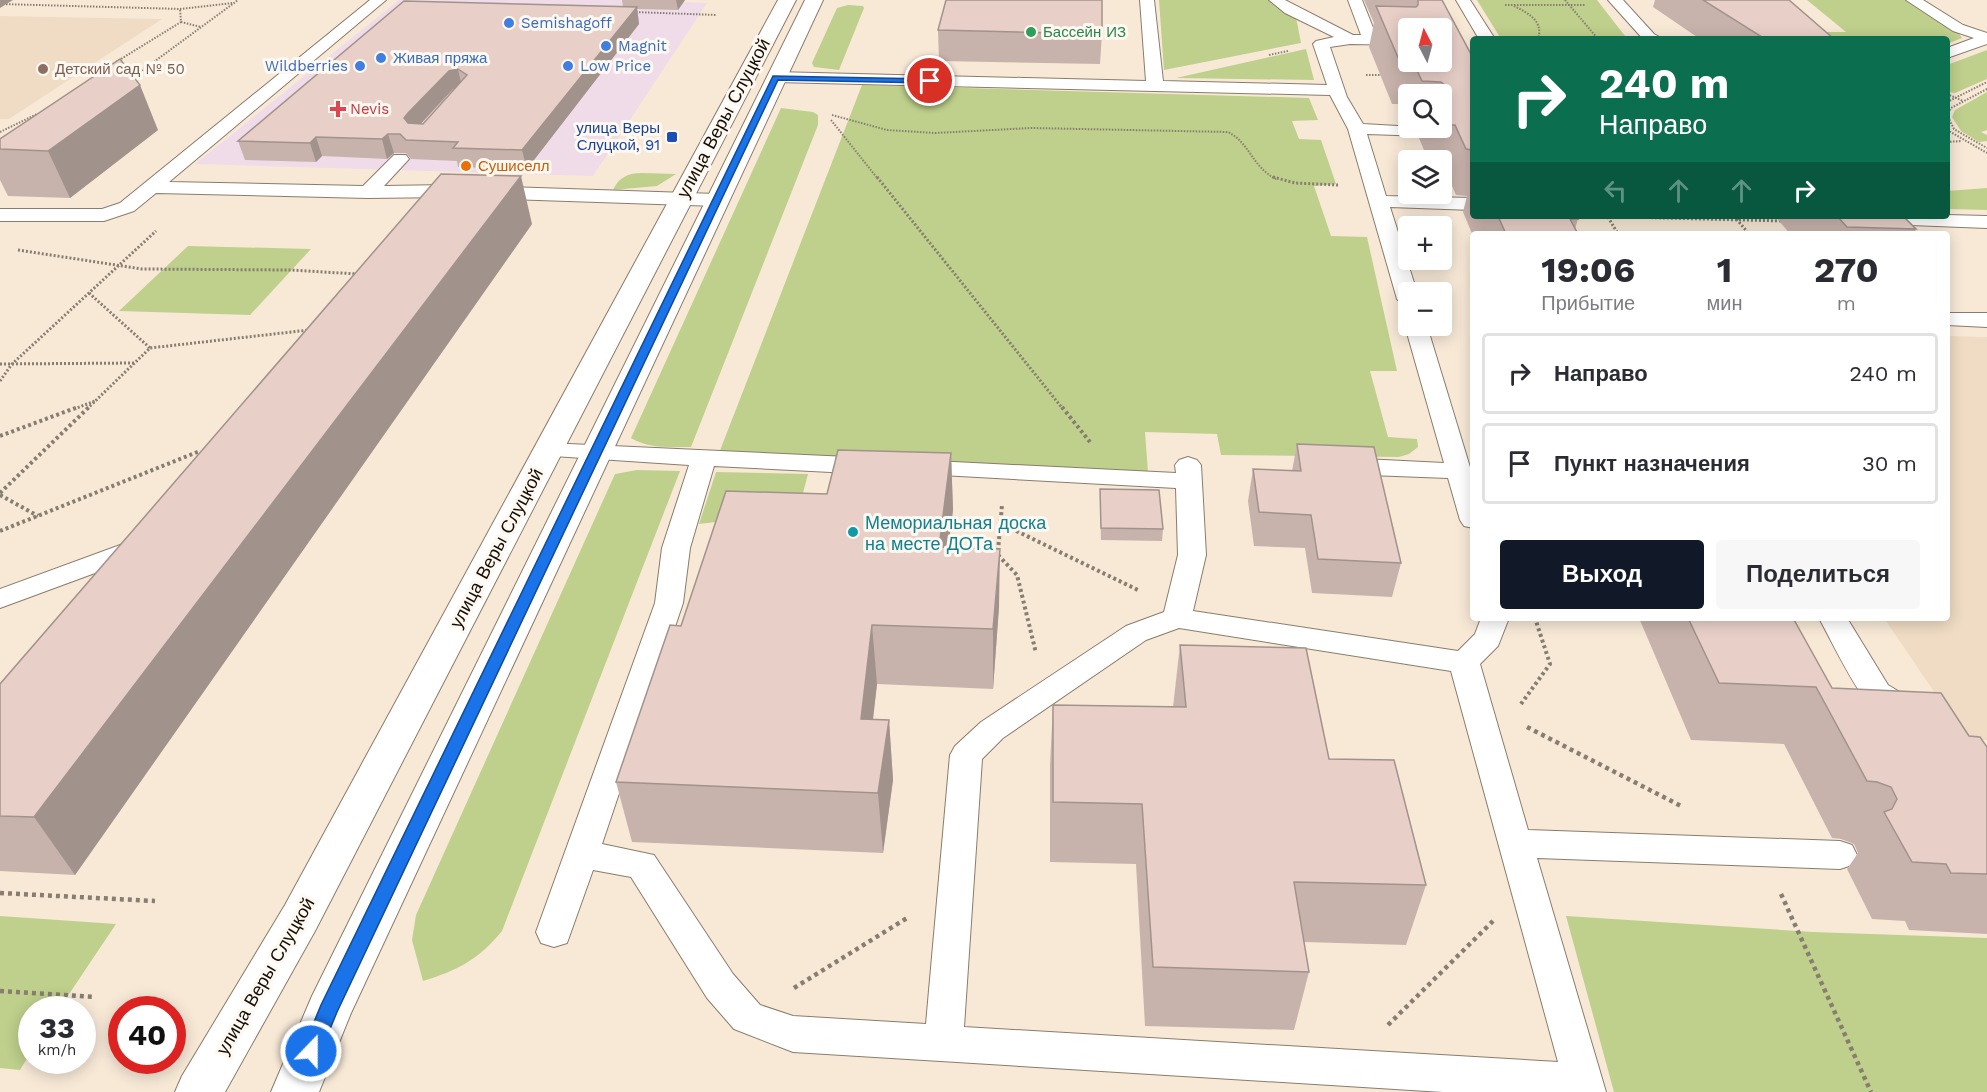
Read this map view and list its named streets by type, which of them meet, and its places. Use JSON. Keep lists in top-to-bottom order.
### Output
{
  "streets": {
    "street": ["улица Веры Слуцкой"]
  },
  "places": {
    "other": [
      "Semishagoff",
      "Бассейн ИЗ",
      "Magnit",
      "Живая пряжа",
      "Wildberries",
      "Low Price",
      "Детский сад № 50",
      "Сушиселл",
      "Мемориальная доска на месте ДОТа"
    ],
    "health": ["Nevis"],
    "transit": ["улица Веры Слуцкой, 91"]
  },
  "north": "top",
  "page": {
    "map_buttons": ["+", "−"],
    "turn": ["240 m", "Направо"],
    "eta": [
      "19:06",
      "Прибытие",
      "1",
      "мин",
      "270",
      "m"
    ],
    "list": [
      {
        "name": "Направо",
        "value": "240 m"
      },
      {
        "name": "Пункт назначения",
        "value": "30 m"
      }
    ],
    "buttons": ["Выход", "Поделиться"],
    "speed": "33 km/h",
    "limit": "40"
  }
}
